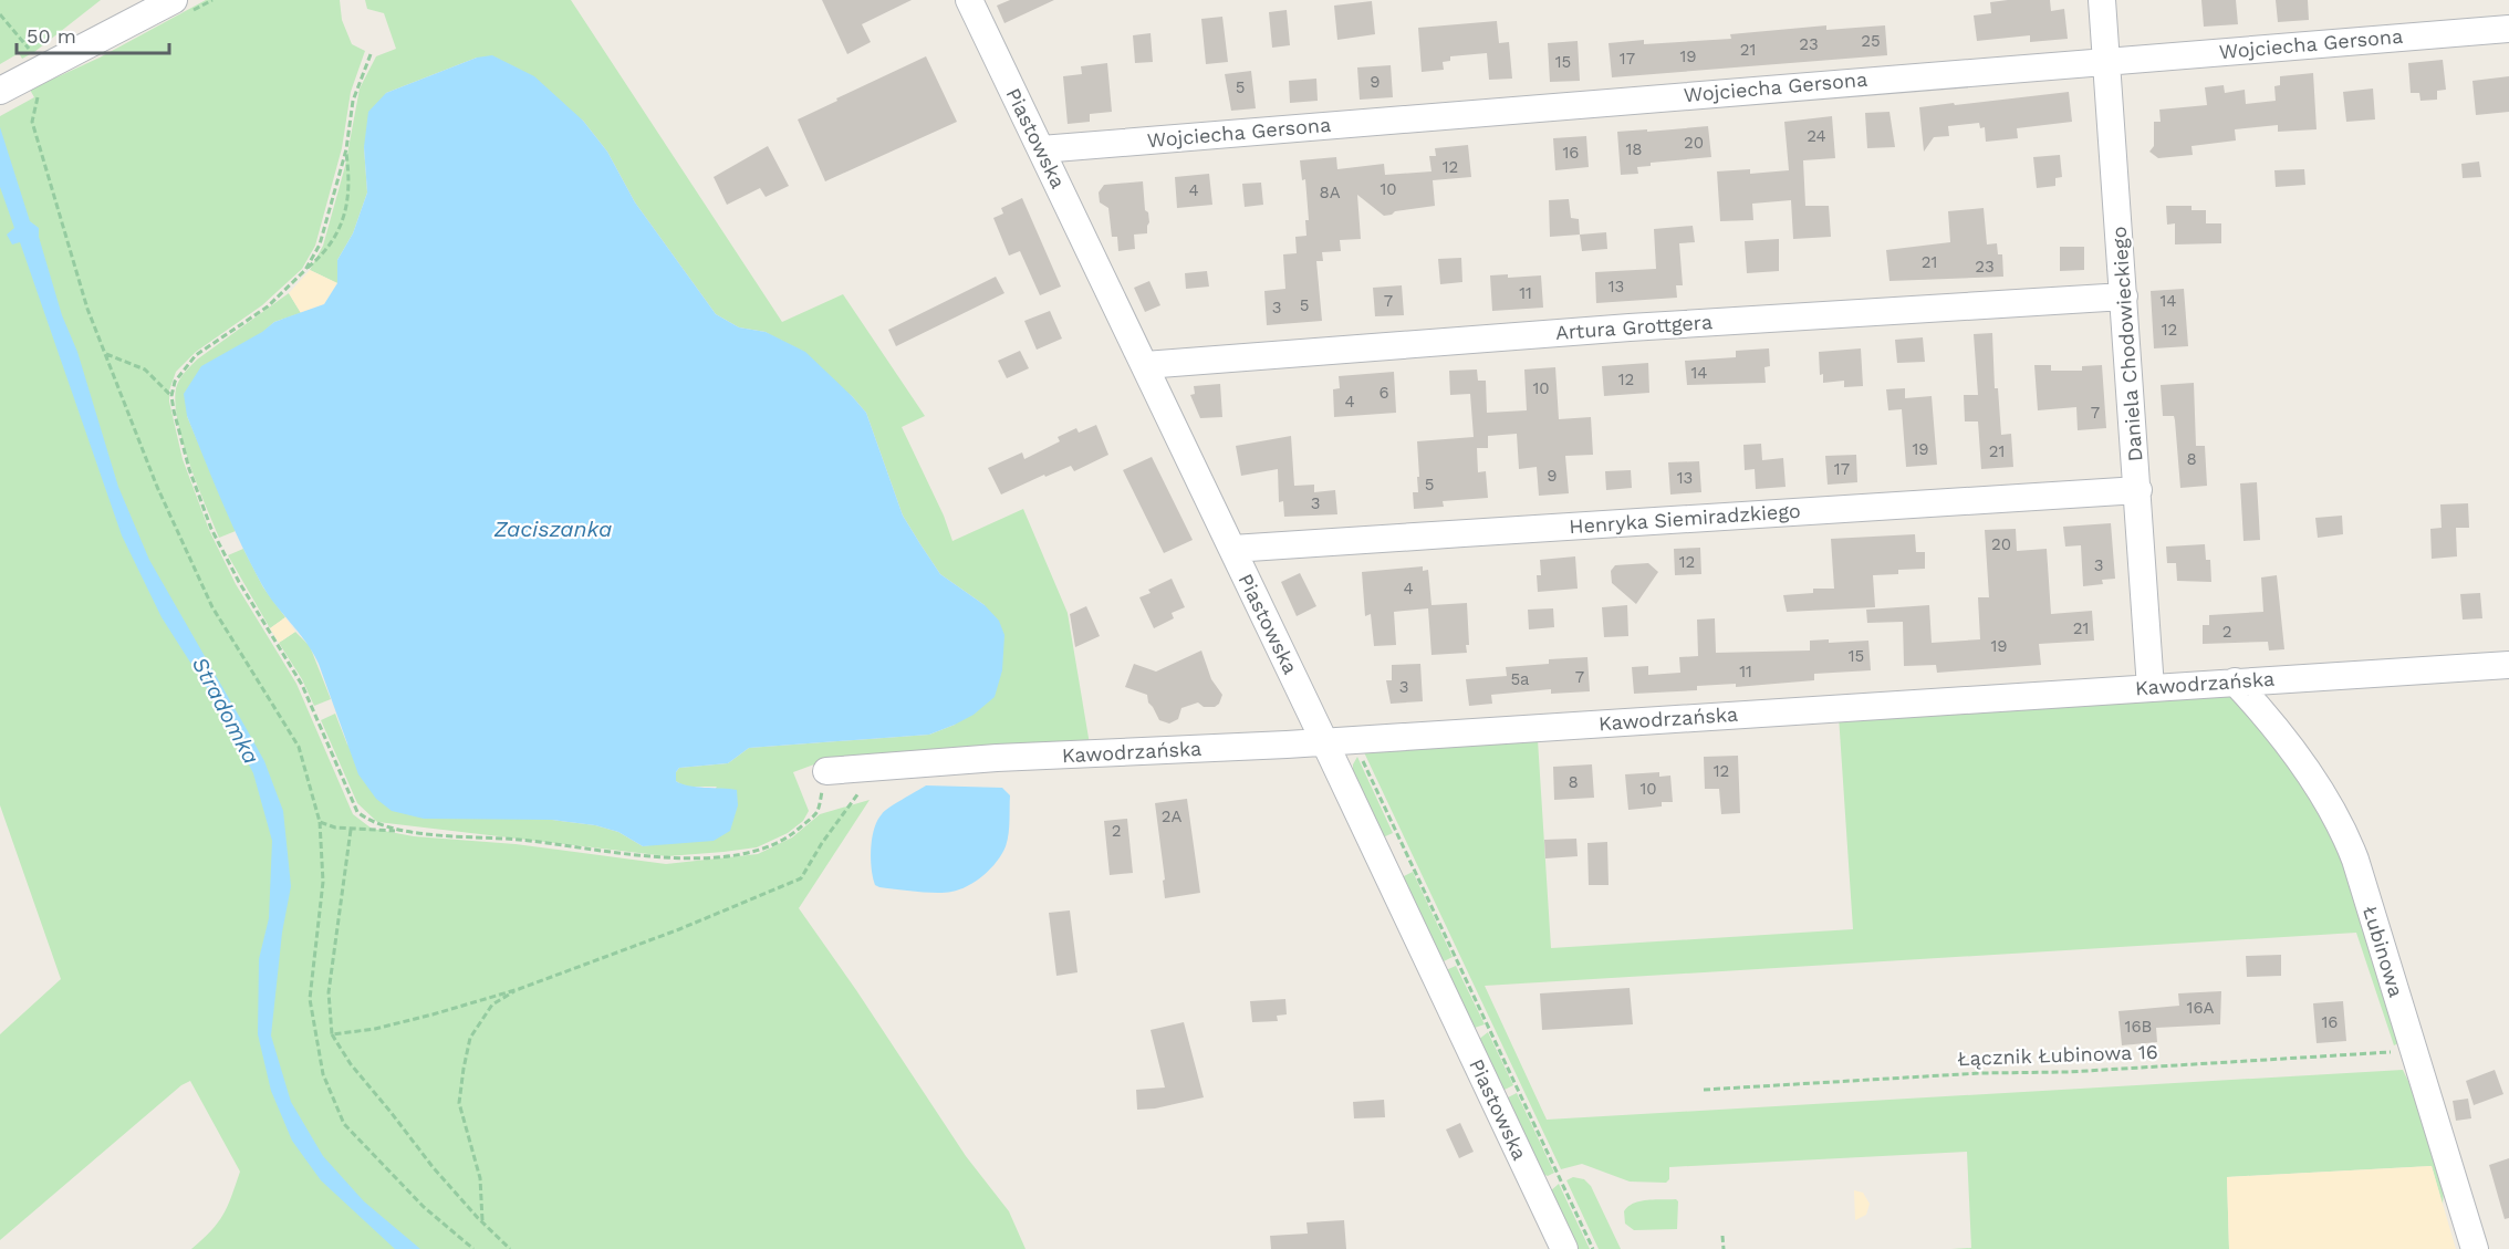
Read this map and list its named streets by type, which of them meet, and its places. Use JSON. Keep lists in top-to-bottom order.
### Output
{
  "streets": {
    "street": [
      "Wojciecha Gersona",
      "Piastowska",
      "Artura Grottgera",
      "Daniela Chodowieckiego",
      "Henryka Siemiradzkiego",
      "Kawodrzańska",
      "Łubinowa"
    ],
    "path": ["Łącznik Łubinowa 16"]
  },
  "crossings": [
    ["Wojciecha Gersona", "Piastowska"],
    ["Wojciecha Gersona", "Daniela Chodowieckiego"],
    ["Piastowska", "Artura Grottgera"],
    ["Piastowska", "Henryka Siemiradzkiego"],
    ["Piastowska", "Kawodrzańska"],
    ["Artura Grottgera", "Daniela Chodowieckiego"],
    ["Daniela Chodowieckiego", "Henryka Siemiradzkiego"],
    ["Daniela Chodowieckiego", "Kawodrzańska"],
    ["Kawodrzańska", "Łubinowa"],
    ["Łubinowa", "Łącznik Łubinowa 16"]
  ],
  "water": ["Zaciszanka", "Stradomka"],
  "house_numbers": [
    "25",
    "23",
    "21",
    "19",
    "17",
    "15",
    "9",
    "5",
    "24",
    "20",
    "18",
    "16",
    "12",
    "10",
    "4",
    "8A",
    "21",
    "23",
    "13",
    "11",
    "7",
    "14",
    "5",
    "3",
    "12",
    "14",
    "12",
    "10",
    "6",
    "4",
    "7",
    "19",
    "21",
    "8",
    "17",
    "9",
    "13",
    "5",
    "3",
    "20",
    "12",
    "3",
    "4",
    "21",
    "2",
    "19",
    "15",
    "11",
    "7",
    "5a",
    "3",
    "12",
    "8",
    "10",
    "2A",
    "2",
    "16A",
    "16",
    "16B"
  ],
  "scale_bar": "50 m"
}
